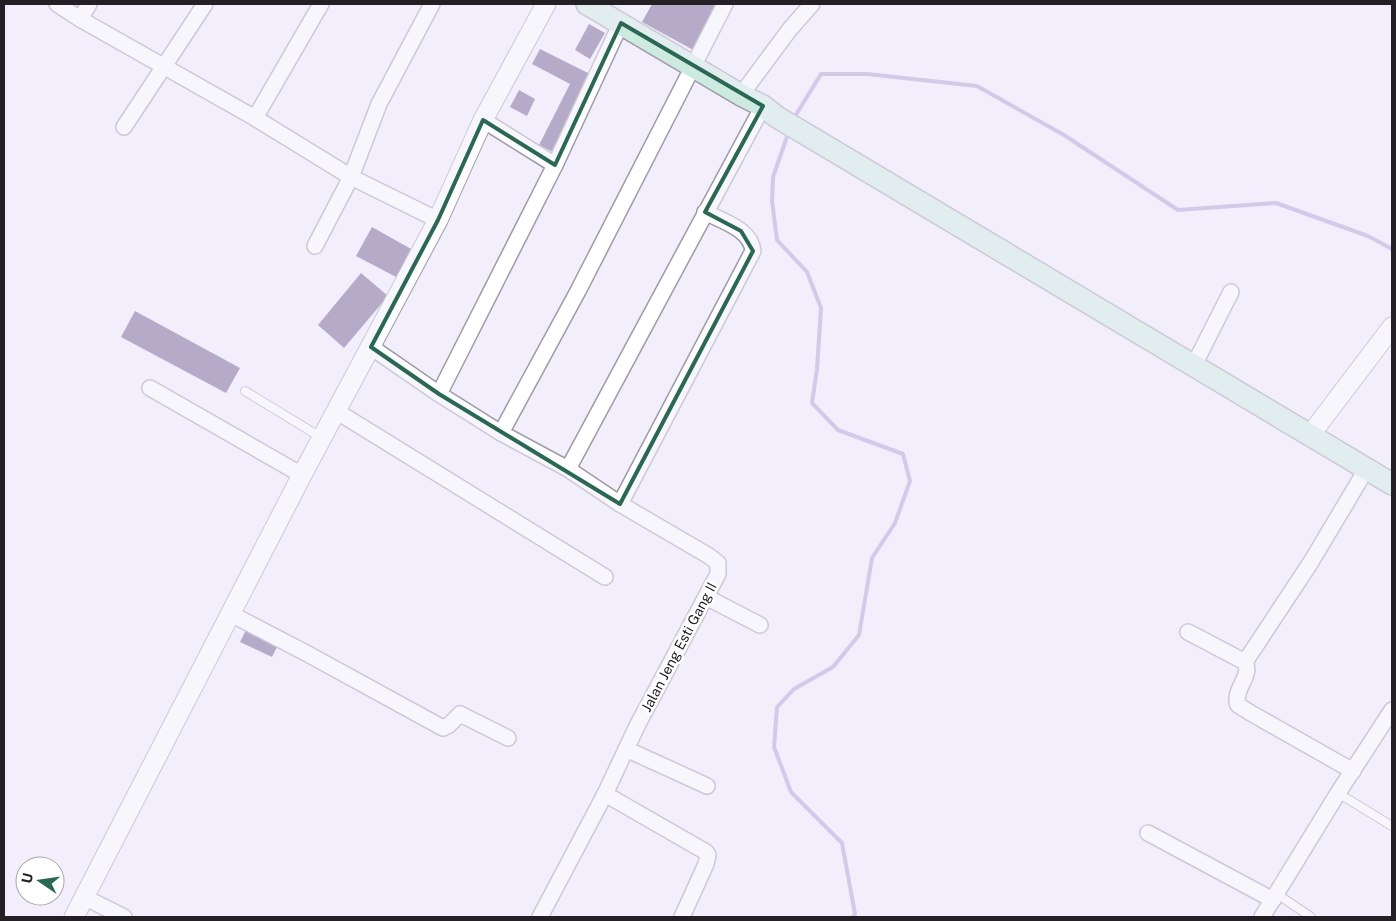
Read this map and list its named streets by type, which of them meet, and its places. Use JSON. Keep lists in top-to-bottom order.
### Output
{
  "streets": {
    "street": ["Jalan Jeng Esti Gang II"]
  },
  "north": "left"
}
